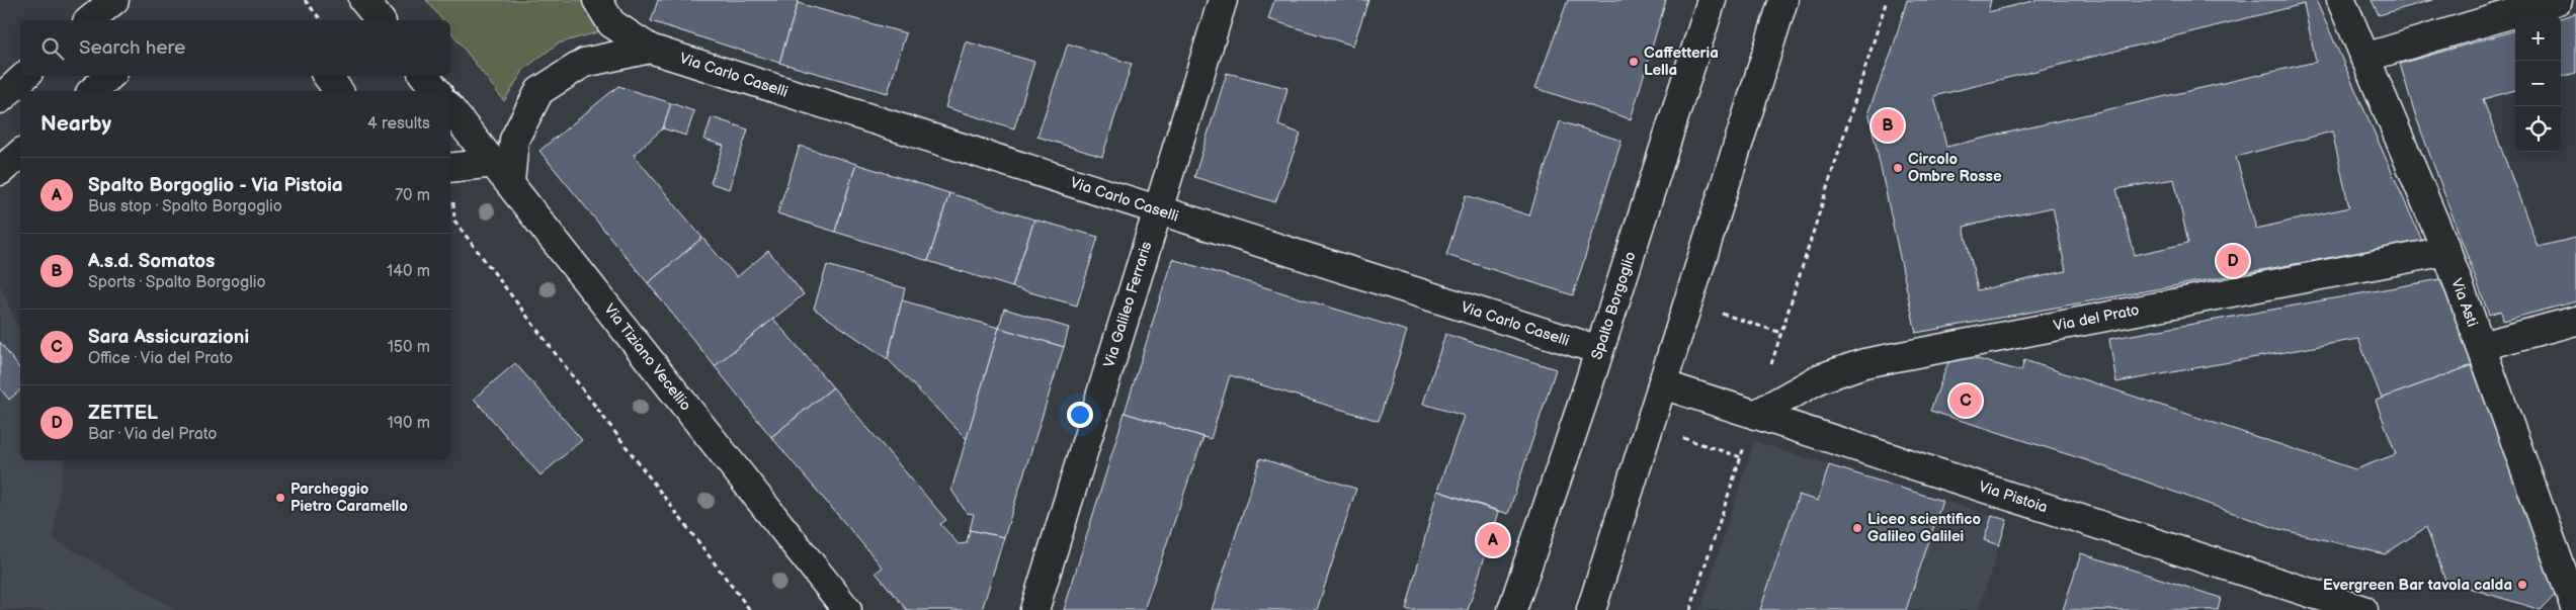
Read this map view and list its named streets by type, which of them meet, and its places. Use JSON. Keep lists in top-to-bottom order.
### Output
{
  "streets": {
    "street": [
      "Via Carlo Caselli",
      "Via Asti",
      "Via Galileo Ferraris",
      "Spalto Borgoglio",
      "Via del Prato",
      "Via Tiziano Vecellio",
      "Via Pistoia"
    ]
  },
  "crossings": [
    ["Via Carlo Caselli", "Via Galileo Ferraris"],
    ["Via Carlo Caselli", "Spalto Borgoglio"],
    ["Via Asti", "Via del Prato"],
    ["Via del Prato", "Via Pistoia"]
  ],
  "places": [
    "Caffetteria Lella",
    "Circolo Ombre Rosse",
    "Parcheggio Pietro Caramello",
    "Liceo scientifico Galileo Galilei",
    "Evergreen Bar tavola calda"
  ],
  "page": {
    "map_buttons": ["+", "−"],
    "search": "Search here",
    "heading": ["Nearby", "4 results"],
    "pins": [
      "B",
      "D",
      "C",
      "A"
    ],
    "list": [
      {
        "mark": "A",
        "name": "Spalto Borgoglio - Via Pistoia",
        "note": "Bus stop · Spalto Borgoglio",
        "value": "70 m"
      },
      {
        "mark": "B",
        "name": "A.s.d. Somatos",
        "note": "Sports · Spalto Borgoglio",
        "value": "140 m"
      },
      {
        "mark": "C",
        "name": "Sara Assicurazioni",
        "note": "Office · Via del Prato",
        "value": "150 m"
      },
      {
        "mark": "D",
        "name": "ZETTEL",
        "note": "Bar · Via del Prato",
        "value": "190 m"
      }
    ]
  }
}
